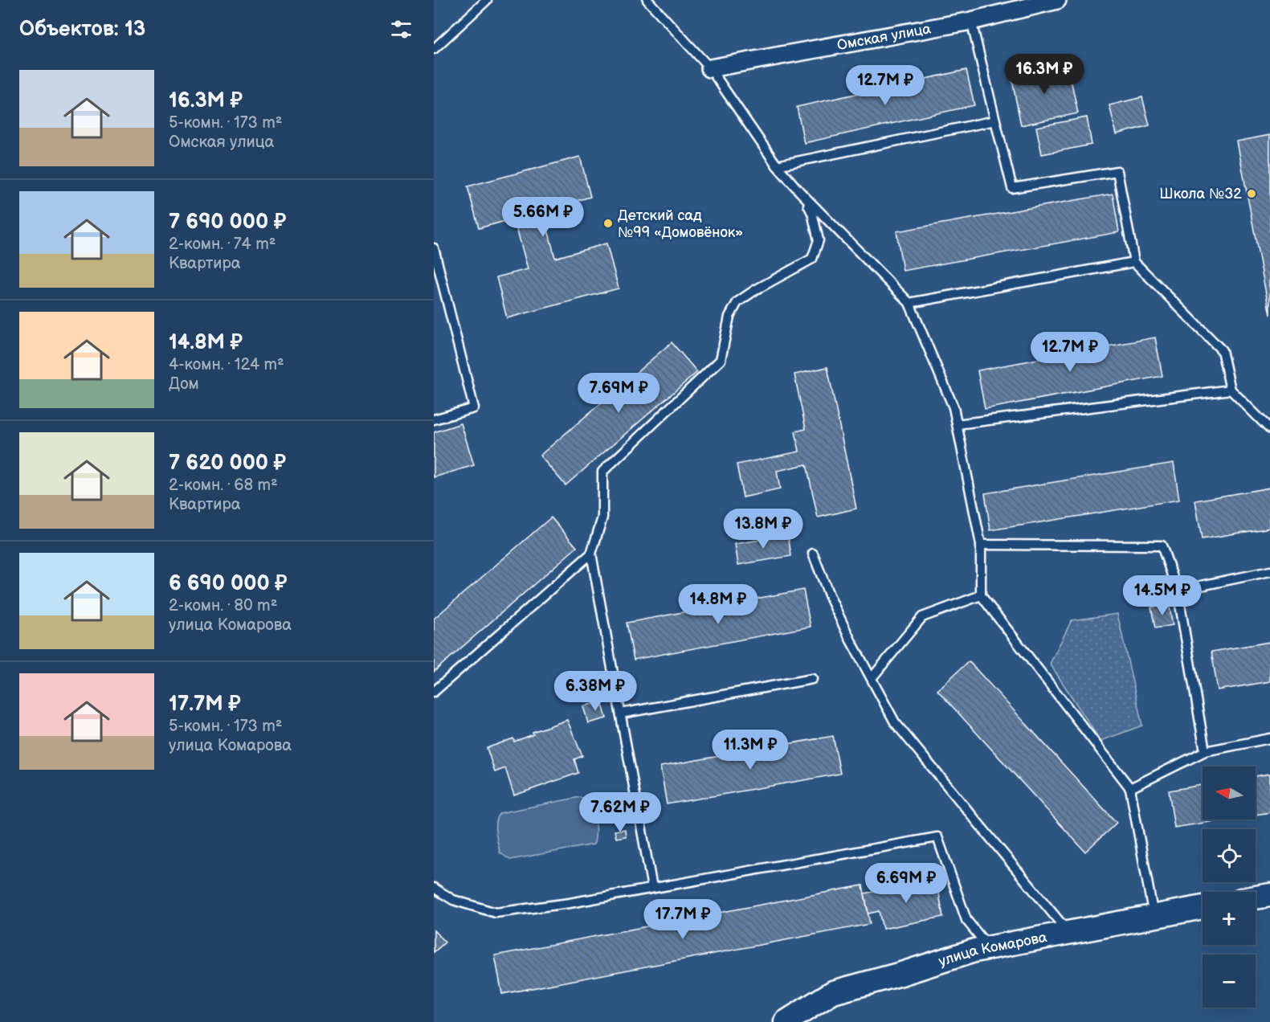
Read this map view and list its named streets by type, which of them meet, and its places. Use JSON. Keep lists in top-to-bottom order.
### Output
{
  "streets": {
    "main road": ["улица Комарова"],
    "street": ["Омская улица"]
  },
  "places": ["Школа №32", "Детский сад №99 «Домовёнок»"],
  "north": "left",
  "page": {
    "heading": "Объектов: 13",
    "price": [
      "16.3M ₽",
      "12.7M ₽",
      "5.66M ₽",
      "12.7M ₽",
      "7.69M ₽",
      "13.8M ₽",
      "14.5M ₽",
      "14.8M ₽",
      "6.38M ₽",
      "11.3M ₽",
      "7.62M ₽",
      "6.69M ₽",
      "17.7M ₽"
    ],
    "list": [
      {
        "name": "16.3M ₽",
        "note": "5-комн. · 173 m² · Омская улица"
      },
      {
        "name": "7 690 000 ₽",
        "note": "2-комн. · 74 m² · Квартира"
      },
      {
        "name": "14.8M ₽",
        "note": "4-комн. · 124 m² · Дом"
      },
      {
        "name": "7 620 000 ₽",
        "note": "2-комн. · 68 m² · Квартира"
      },
      {
        "name": "6 690 000 ₽",
        "note": "2-комн. · 80 m² · улица Комарова"
      },
      {
        "name": "17.7M ₽",
        "note": "5-комн. · 173 m² · улица Комарова"
      }
    ],
    "map_buttons": ["+", "−"]
  }
}
